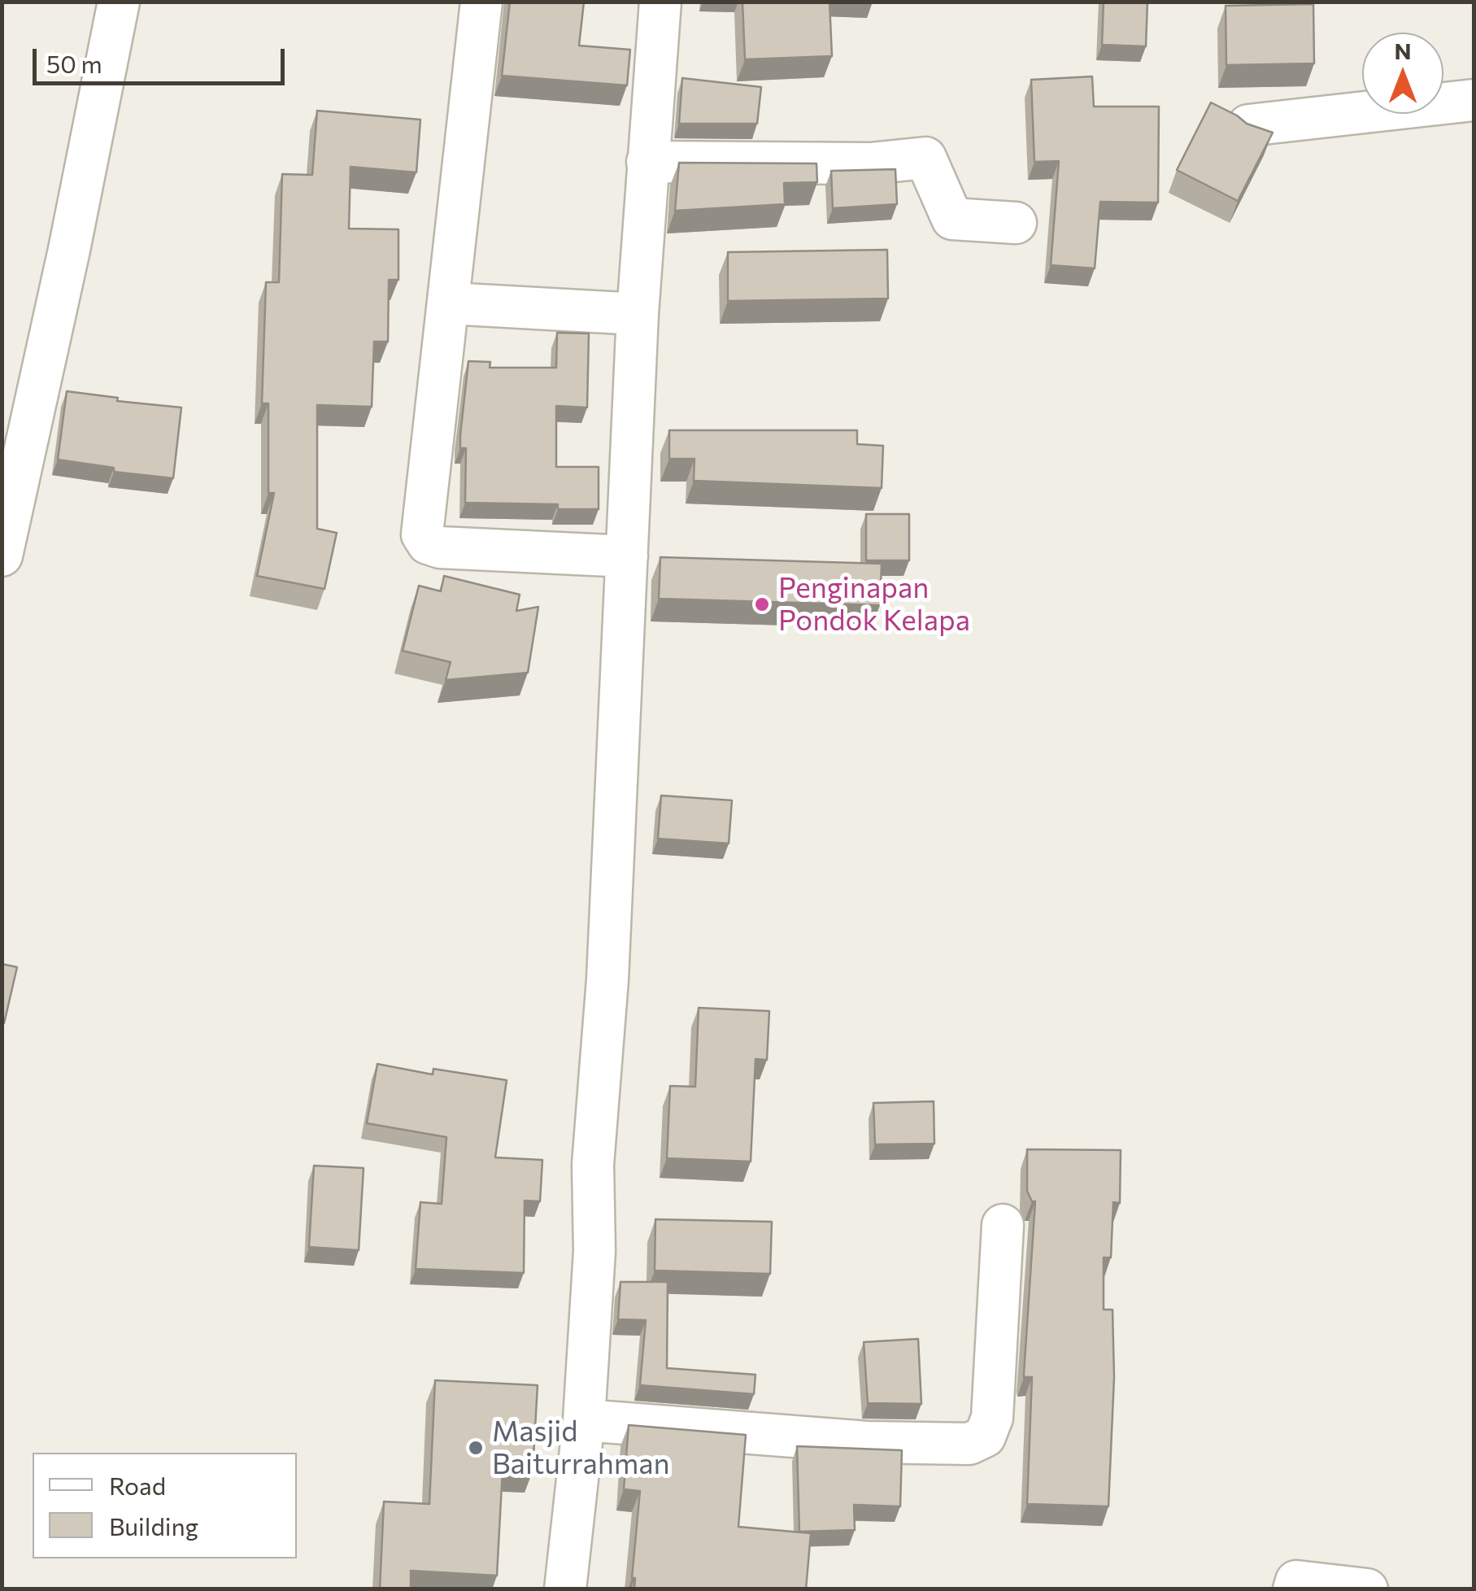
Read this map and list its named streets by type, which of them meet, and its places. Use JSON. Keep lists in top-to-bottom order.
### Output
{
  "places": ["Penginapan Pondok Kelapa", "Masjid Baiturrahman"],
  "legend": ["Road", "Building"],
  "scale_bar": "50 m",
  "north": "top"
}
